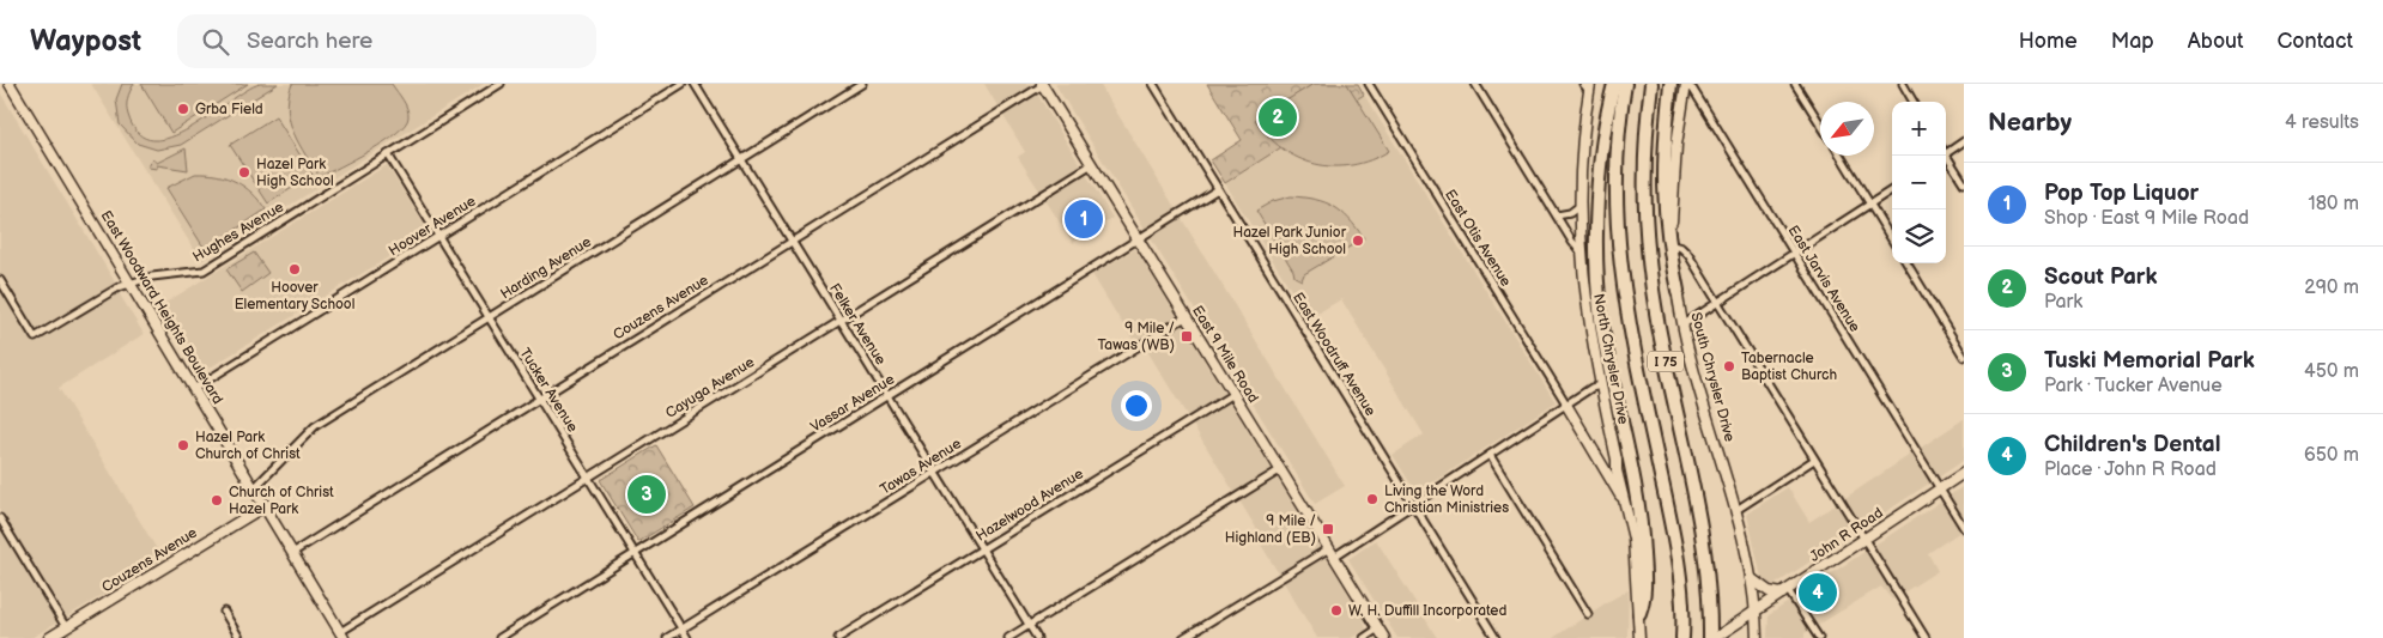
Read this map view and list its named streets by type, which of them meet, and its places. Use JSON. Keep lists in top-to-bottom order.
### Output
{
  "streets": {
    "highway": ["I 75"],
    "main road": [
      "East Woodward Heights Boulevard",
      "Couzens Avenue",
      "East 9 Mile Road",
      "North Chrysler Drive",
      "South Chrysler Drive",
      "John R Road"
    ],
    "street": [
      "Hoover Avenue",
      "Hughes Avenue",
      "East Otis Avenue",
      "Harding Avenue",
      "East Jarvis Avenue",
      "Felker Avenue",
      "East Woodruff Avenue",
      "Cayuga Avenue",
      "Tucker Avenue",
      "Vassar Avenue",
      "Tawas Avenue",
      "Hazelwood Avenue"
    ]
  },
  "crossings": [
    ["Hoover Avenue", "East Woodward Heights Boulevard"],
    ["Hoover Avenue", "Tucker Avenue"],
    ["Hughes Avenue", "East Woodward Heights Boulevard"],
    ["Hughes Avenue", "Tucker Avenue"],
    ["East Otis Avenue", "North Chrysler Drive"],
    ["Harding Avenue", "East Woodward Heights Boulevard"],
    ["Harding Avenue", "Felker Avenue"],
    ["Harding Avenue", "Tucker Avenue"],
    ["East Jarvis Avenue", "South Chrysler Drive"],
    ["East Jarvis Avenue", "John R Road"],
    ["East Woodward Heights Boulevard", "Couzens Avenue"],
    ["East Woodward Heights Boulevard", "Cayuga Avenue"],
    ["Couzens Avenue", "Felker Avenue"],
    ["Couzens Avenue", "East 9 Mile Road"],
    ["Couzens Avenue", "Tucker Avenue"],
    ["Felker Avenue", "Cayuga Avenue"],
    ["Felker Avenue", "Vassar Avenue"],
    ["Felker Avenue", "Tawas Avenue"],
    ["Felker Avenue", "Hazelwood Avenue"],
    ["East 9 Mile Road", "Cayuga Avenue"],
    ["East 9 Mile Road", "Vassar Avenue"],
    ["East 9 Mile Road", "Tawas Avenue"],
    ["East 9 Mile Road", "Hazelwood Avenue"],
    ["East Woodruff Avenue", "Vassar Avenue"],
    ["I 75", "John R Road"],
    ["South Chrysler Drive", "John R Road"],
    ["Cayuga Avenue", "Tucker Avenue"],
    ["Tucker Avenue", "Vassar Avenue"],
    ["Tucker Avenue", "Tawas Avenue"]
  ],
  "places": {
    "other": [
      "Grba Field",
      "Hazel Park High School",
      "Hazel Park Junior High School",
      "Hoover Elementary School",
      "Tabernacle Baptist Church",
      "Hazel Park Church of Christ",
      "Living the Word Christian Ministries",
      "Church of Christ Hazel Park",
      "W. H. Duffill Incorporated"
    ],
    "transit": ["9 Mile / Tawas (WB)", "9 Mile / Highland (EB)"]
  },
  "north": "bottom left",
  "page": {
    "header": "Waypost",
    "search": "Search here",
    "nav": [
      "Home",
      "Map",
      "About",
      "Contact"
    ],
    "heading": ["Nearby", "4 results"],
    "pins": [
      "2",
      "1",
      "3",
      "4"
    ],
    "map_buttons": ["+", "−"],
    "list": [
      {
        "mark": "1",
        "name": "Pop Top Liquor",
        "note": "Shop · East 9 Mile Road",
        "value": "180 m"
      },
      {
        "mark": "2",
        "name": "Scout Park",
        "note": "Park",
        "value": "290 m"
      },
      {
        "mark": "3",
        "name": "Tuski Memorial Park",
        "note": "Park · Tucker Avenue",
        "value": "450 m"
      },
      {
        "mark": "4",
        "name": "Children's Dental",
        "note": "Place · John R Road",
        "value": "650 m"
      }
    ]
  }
}
